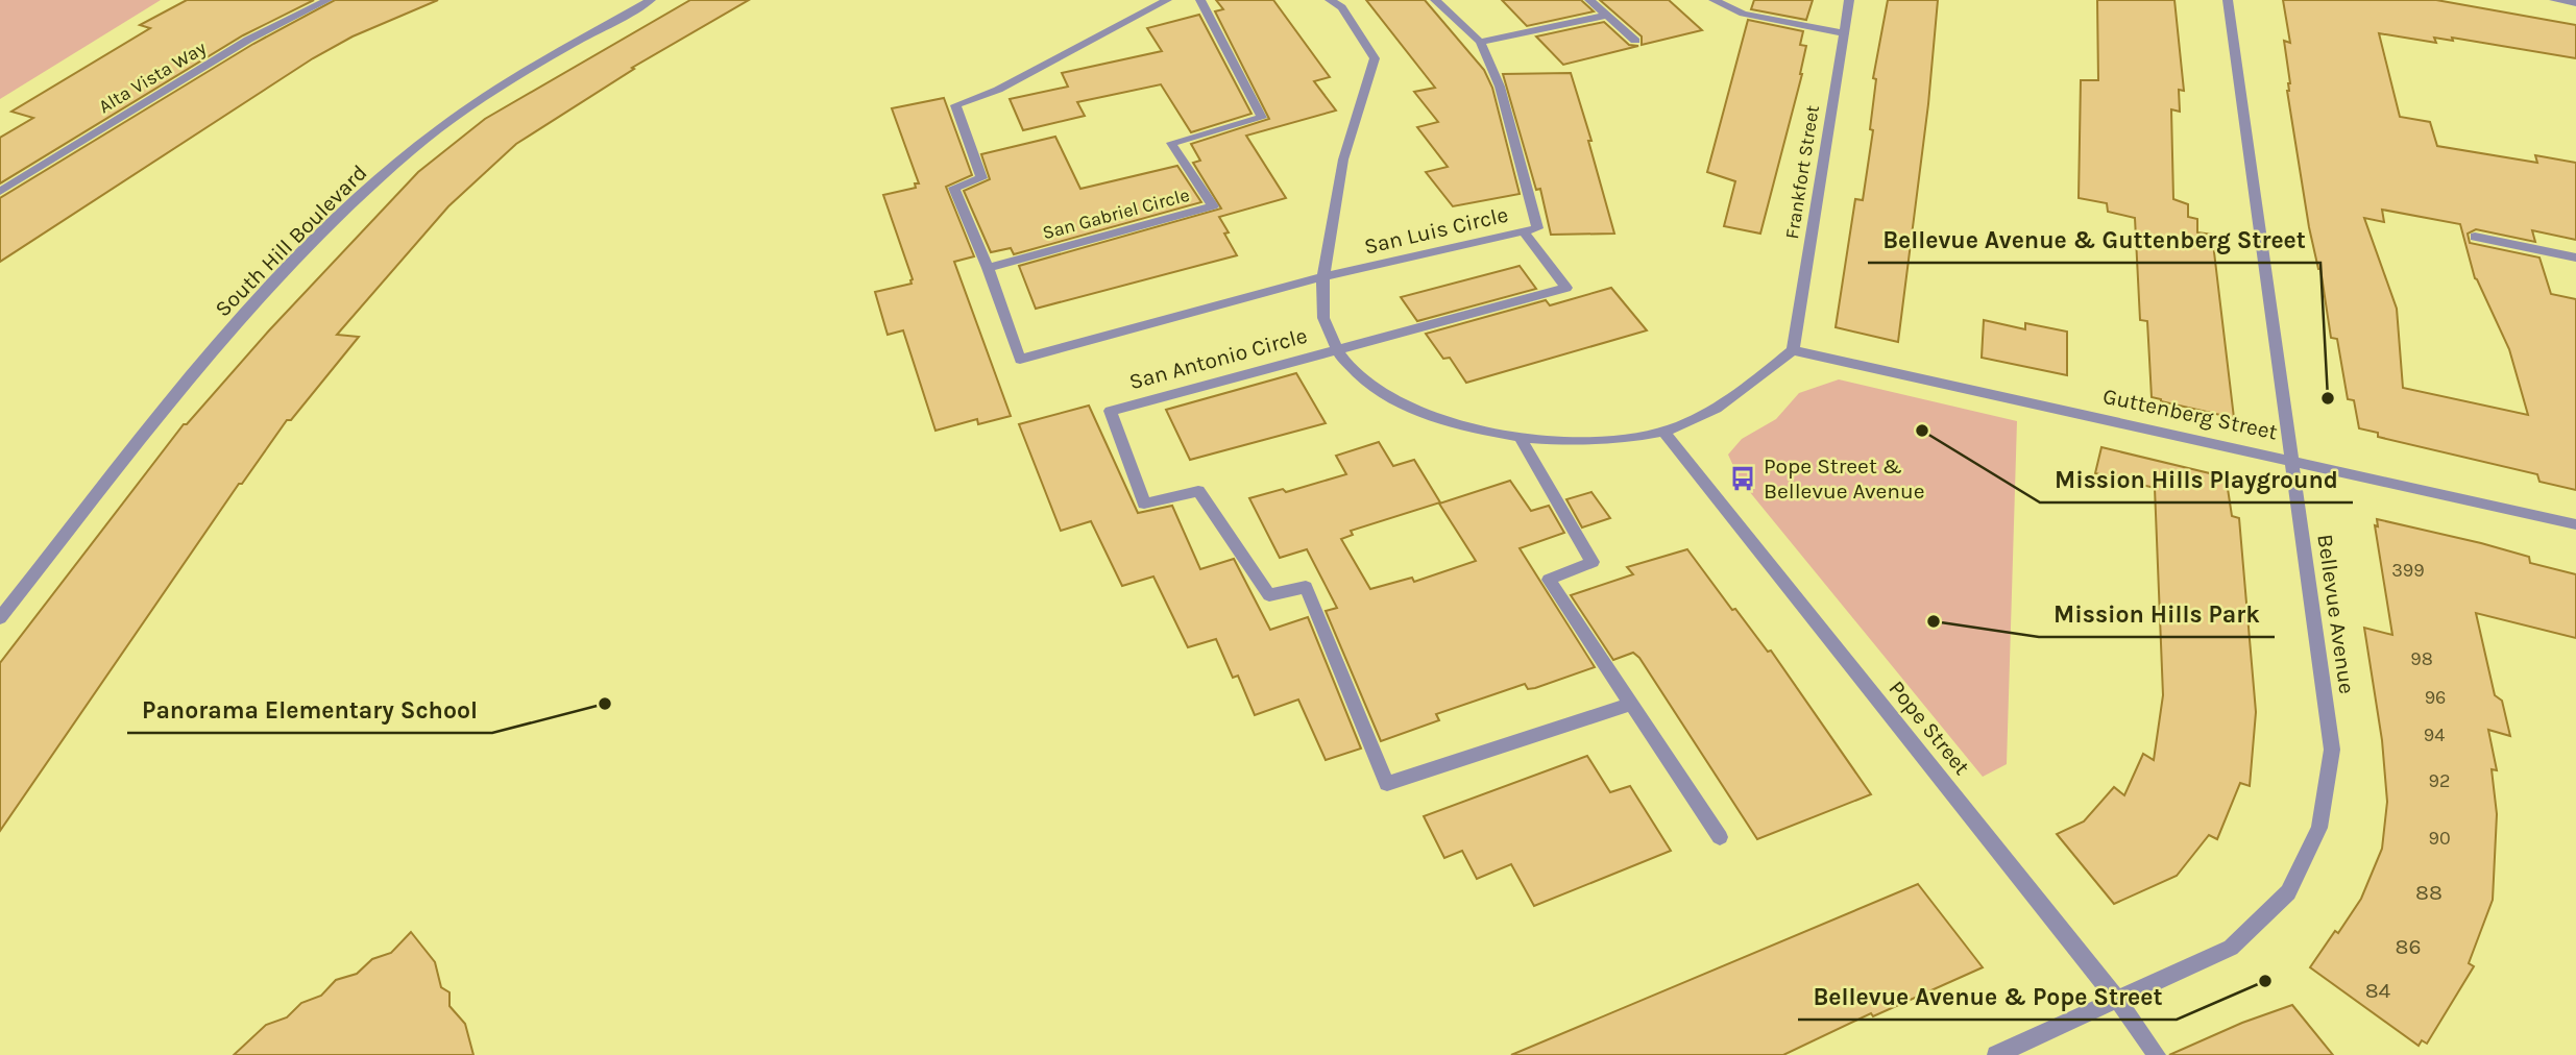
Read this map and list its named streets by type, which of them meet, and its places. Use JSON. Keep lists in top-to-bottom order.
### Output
{
  "streets": {
    "street": [
      "Alta Vista Way",
      "Frankfort Street",
      "San Gabriel Circle",
      "San Luis Circle",
      "South Hill Boulevard",
      "San Antonio Circle",
      "Guttenberg Street",
      "Bellevue Avenue",
      "Pope Street"
    ]
  },
  "crossings": [
    ["Frankfort Street", "Guttenberg Street"],
    ["San Luis Circle", "San Antonio Circle"],
    ["Guttenberg Street", "Bellevue Avenue"],
    ["Bellevue Avenue", "Pope Street"]
  ],
  "places": {
    "other": [
      "Bellevue Avenue & Guttenberg Street",
      "Mission Hills Playground",
      "Mission Hills Park",
      "Panorama Elementary School",
      "Bellevue Avenue & Pope Street"
    ],
    "bus stop": ["Pope Street & Bellevue Avenue"]
  },
  "house_numbers": [
    "399",
    "98",
    "96",
    "94",
    "92",
    "90",
    "88",
    "86",
    "84"
  ]
}
